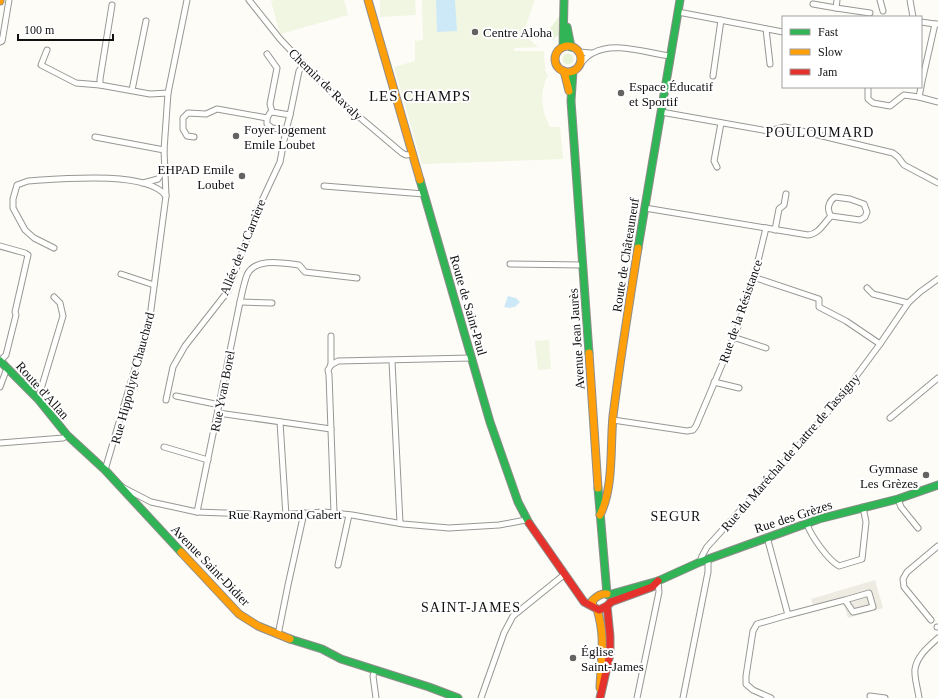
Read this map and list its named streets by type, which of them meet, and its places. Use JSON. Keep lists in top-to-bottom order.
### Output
{
  "streets": {
    "street": [
      "Chemin de Ravaly",
      "Allée de la Carrière",
      "Route de Châteauneuf",
      "Route de Saint-Paul",
      "Rue de la Résistance",
      "Avenue Jean Jaurès",
      "Rue Hippolyte Chauchard",
      "Route d'Allan",
      "Rue Yvan Borel",
      "Rue du Maréchal de Lattre de Tassigny",
      "Rue Raymond Gabert",
      "Rue des Grèzes",
      "Avenue Saint-Didier"
    ]
  },
  "crossings": [
    ["Chemin de Ravaly", "Allée de la Carrière"],
    ["Chemin de Ravaly", "Route de Saint-Paul"],
    ["Route de Châteauneuf", "Rue de la Résistance"],
    ["Route de Châteauneuf", "Avenue Jean Jaurès"],
    ["Route de Saint-Paul", "Avenue Jean Jaurès"],
    ["Route de Saint-Paul", "Rue Raymond Gabert"],
    ["Route de Saint-Paul", "Rue des Grèzes"],
    ["Avenue Jean Jaurès", "Rue des Grèzes"],
    ["Rue Hippolyte Chauchard", "Avenue Saint-Didier"],
    ["Route d'Allan", "Avenue Saint-Didier"],
    ["Rue Yvan Borel", "Rue Raymond Gabert"],
    ["Rue du Maréchal de Lattre de Tassigny", "Rue des Grèzes"],
    ["Rue Raymond Gabert", "Avenue Saint-Didier"]
  ],
  "districts": [
    "LES CHAMPS",
    "POULOUMARD",
    "SEGUR",
    "SAINT-JAMES"
  ],
  "places": [
    "Centre Aloha",
    "Espace Éducatif et Sportif",
    "Foyer logement Emile Loubet",
    "EHPAD Emile Loubet",
    "Gymnase Les Grèzes",
    "Église Saint-James"
  ],
  "legend": ["Fast", "Slow", "Jam"],
  "scale_bar": "100 m"
}
